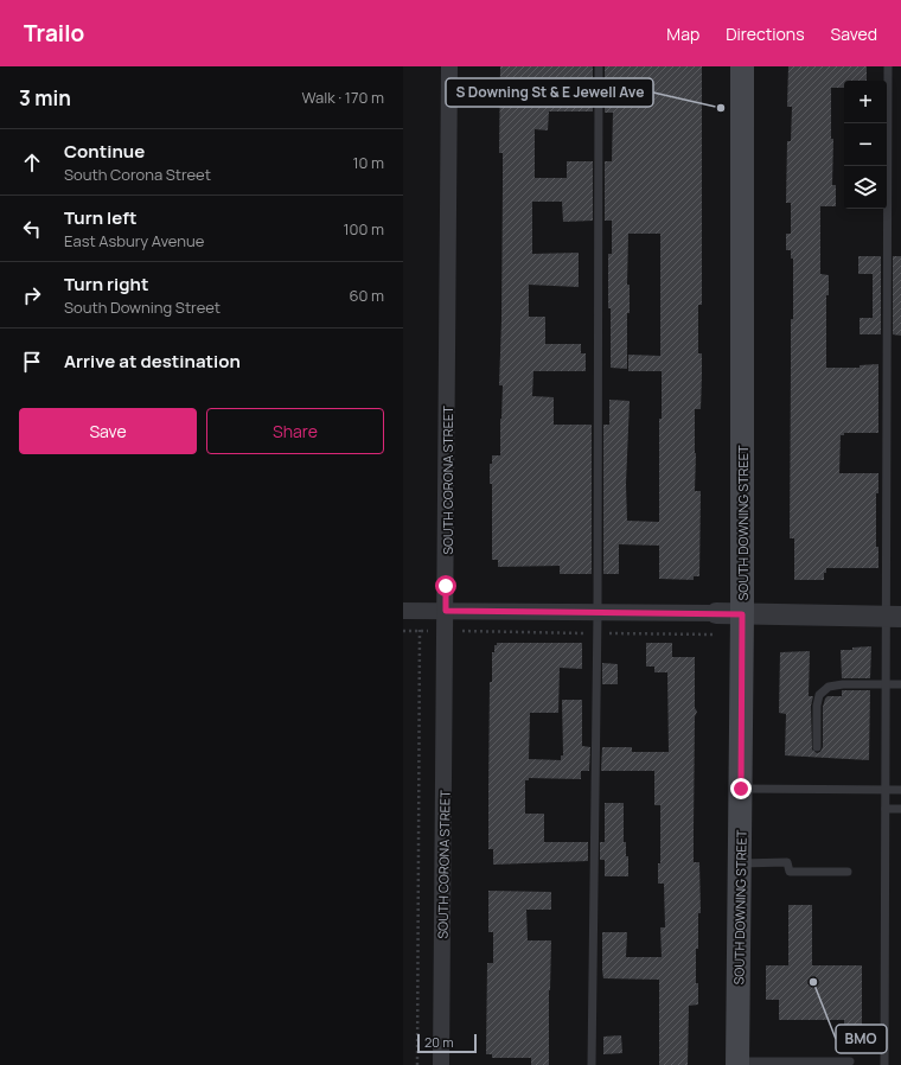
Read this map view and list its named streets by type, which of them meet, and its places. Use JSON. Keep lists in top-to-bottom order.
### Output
{
  "streets": {
    "main road": ["SOUTH DOWNING STREET"],
    "street": ["SOUTH CORONA STREET"]
  },
  "places": ["S Downing St & E Jewell Ave", "BMO"],
  "scale_bar": "20 m",
  "page": {
    "header": "Trailo",
    "nav": ["Map", "Directions", "Saved"],
    "heading": ["3 min", "Walk · 170 m"],
    "map_buttons": ["+", "−"],
    "list": [
      ["Continue", "South Corona Street", "10 m"],
      ["Turn left", "East Asbury Avenue", "100 m"],
      ["Turn right", "South Downing Street", "60 m"],
      "Arrive at destination"
    ],
    "buttons": ["Save", "Share"],
    "scale": "20 m"
  }
}
